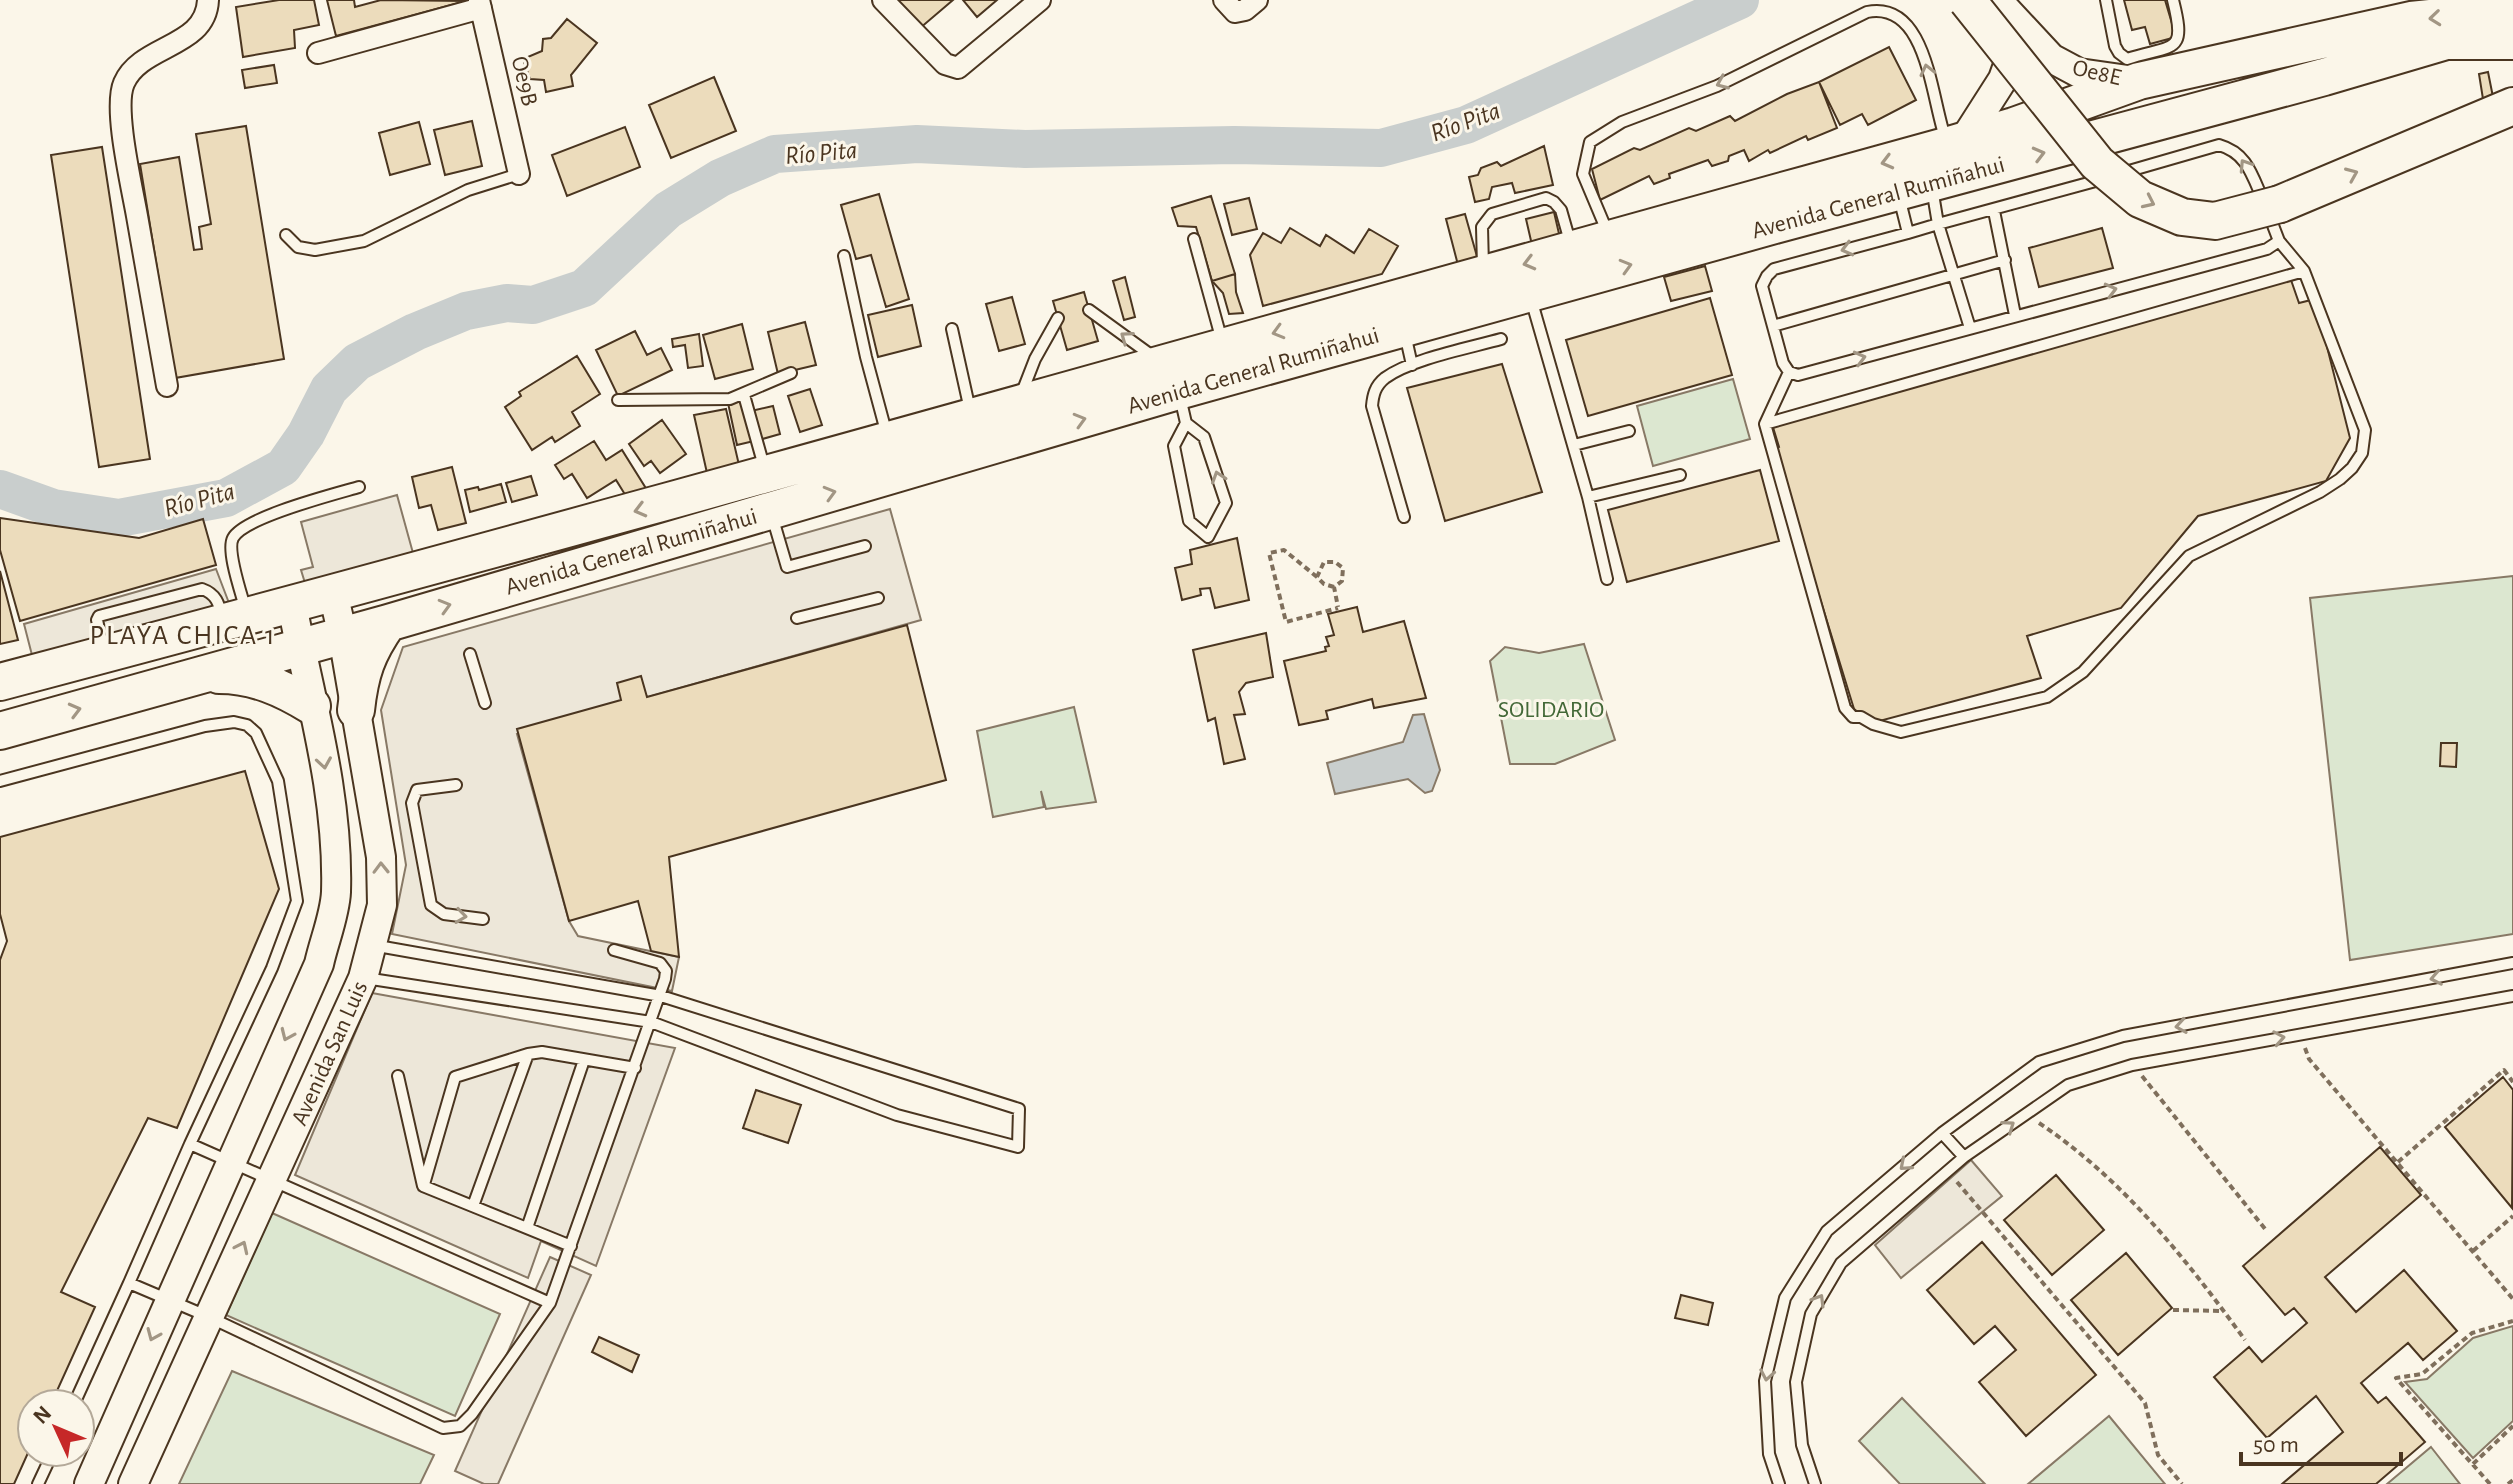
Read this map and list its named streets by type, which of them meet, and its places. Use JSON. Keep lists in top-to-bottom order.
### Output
{
  "streets": {
    "highway": ["Avenida General Rumiñahui"],
    "main road": ["Oe8E", "Avenida San Luis"],
    "street": ["Oe9B"]
  },
  "crossings": [
    ["Oe8E", "Avenida General Rumiñahui"],
    ["Avenida General Rumiñahui", "Avenida San Luis"]
  ],
  "districts": ["PLAYA CHICA 1"],
  "water": ["Río Pita"],
  "parks": ["SOLIDARIO"],
  "scale_bar": "50 m",
  "north": "top left"
}
